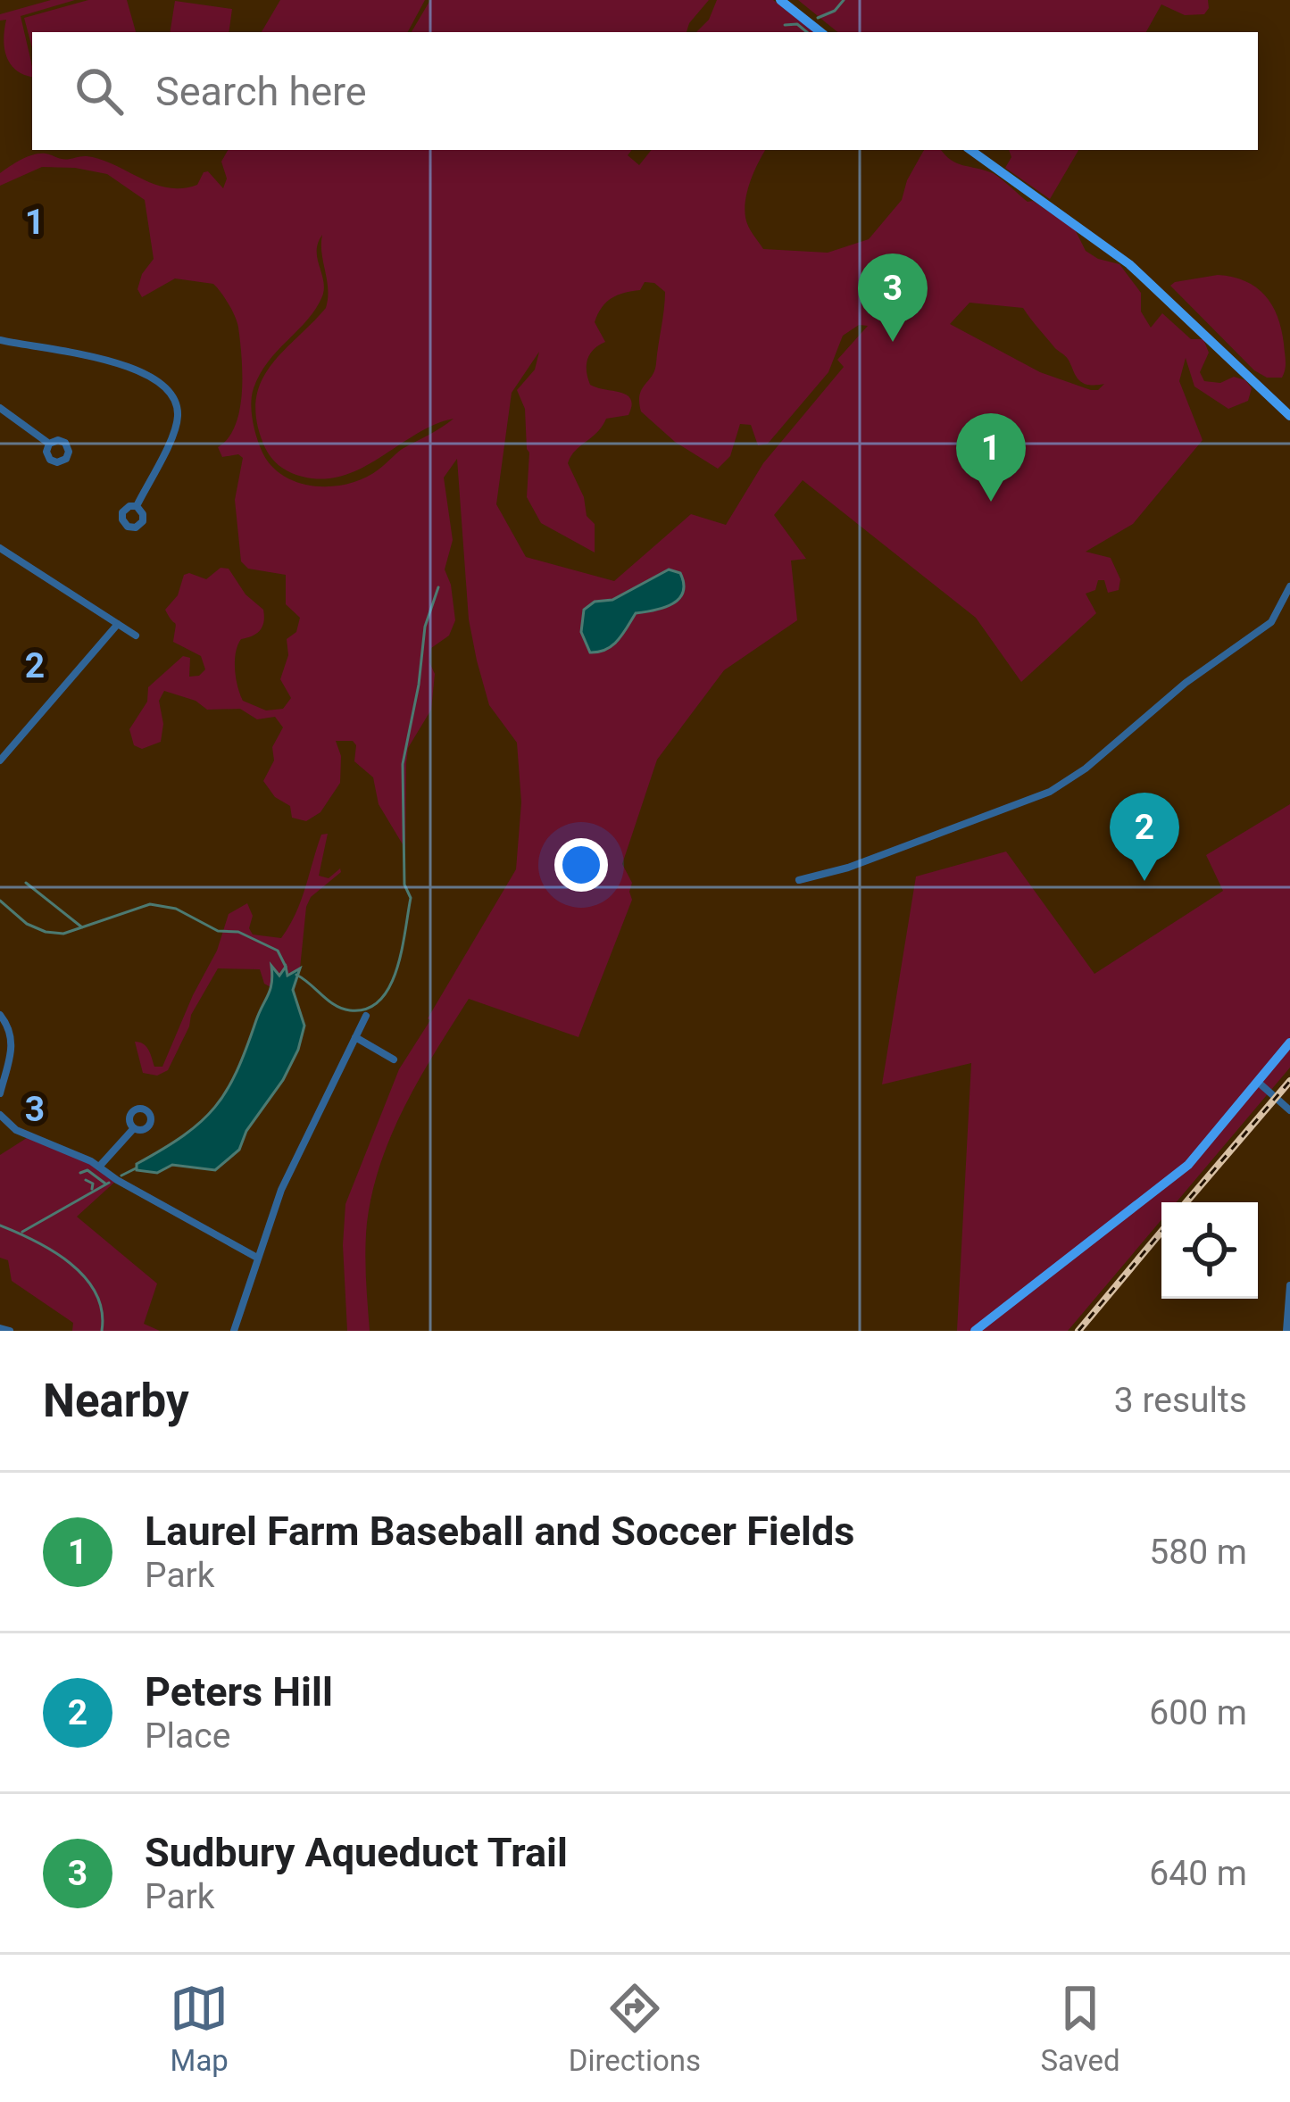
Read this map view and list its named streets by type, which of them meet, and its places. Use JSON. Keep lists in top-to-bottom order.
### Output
{
  "page": {
    "search": "Search here",
    "pins": ["3", "1", "2"],
    "heading": ["Nearby", "3 results"],
    "list": [
      {
        "mark": "1",
        "name": "Laurel Farm Baseball and Soccer Fields",
        "note": "Park",
        "value": "580 m"
      },
      {
        "mark": "2",
        "name": "Peters Hill",
        "note": "Place",
        "value": "600 m"
      },
      {
        "mark": "3",
        "name": "Sudbury Aqueduct Trail",
        "note": "Park",
        "value": "640 m"
      }
    ],
    "nav": ["Map", "Directions", "Saved"]
  },
  "grid": {
    "rows": ["1", "2", "3"]
  }
}
